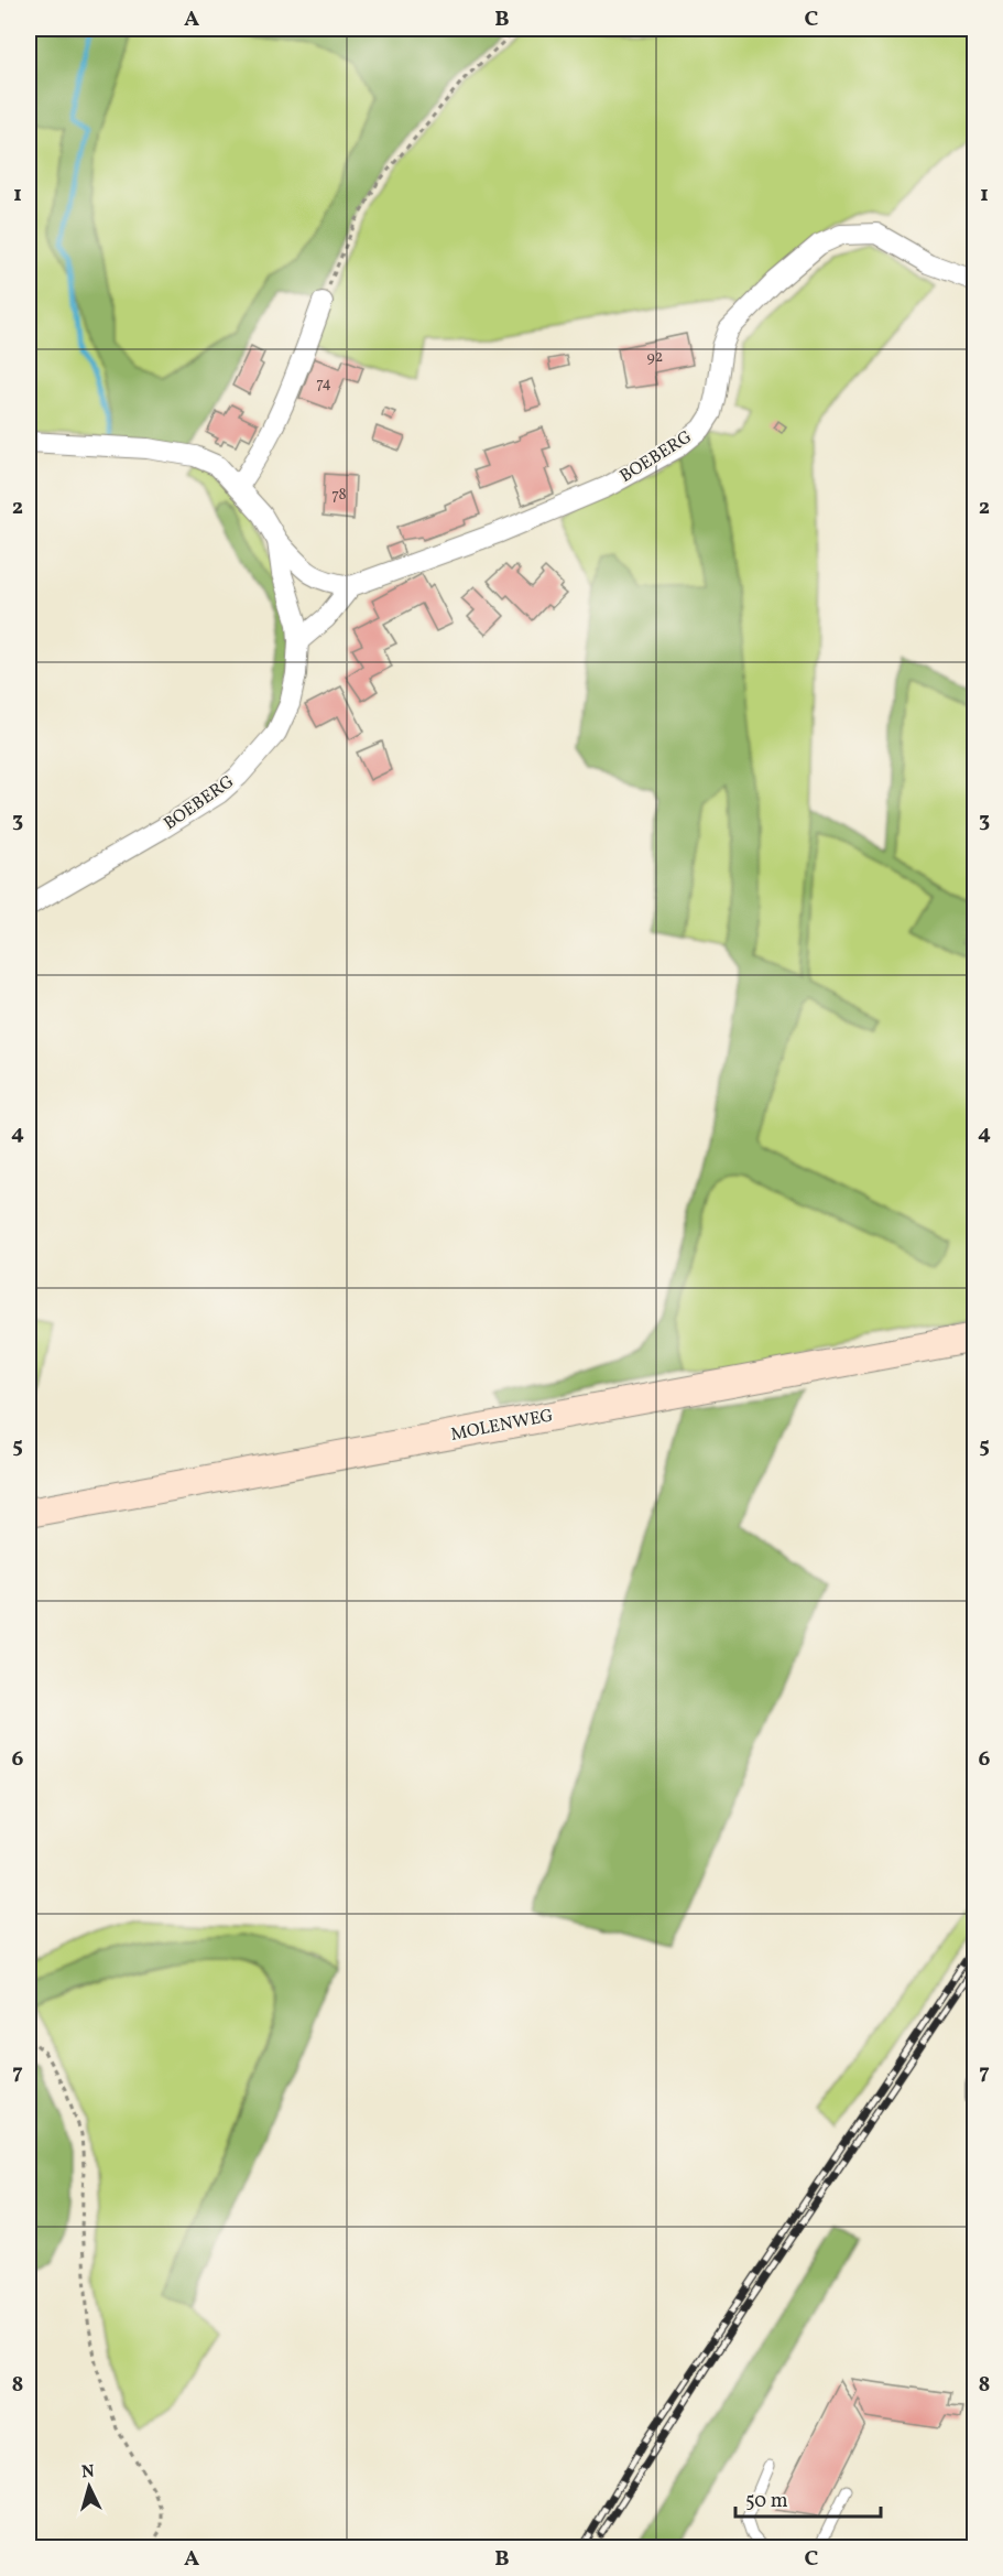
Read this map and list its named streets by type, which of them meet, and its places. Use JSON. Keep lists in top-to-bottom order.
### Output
{
  "streets": {
    "main road": ["MOLENWEG"],
    "street": ["BOEBERG"]
  },
  "house_numbers": ["92", "74", "78"],
  "scale_bar": "50 m",
  "north": "top",
  "grid": {
    "columns": ["A", "B", "C"],
    "rows": [
      "1",
      "2",
      "3",
      "4",
      "5",
      "6",
      "7",
      "8"
    ]
  }
}
